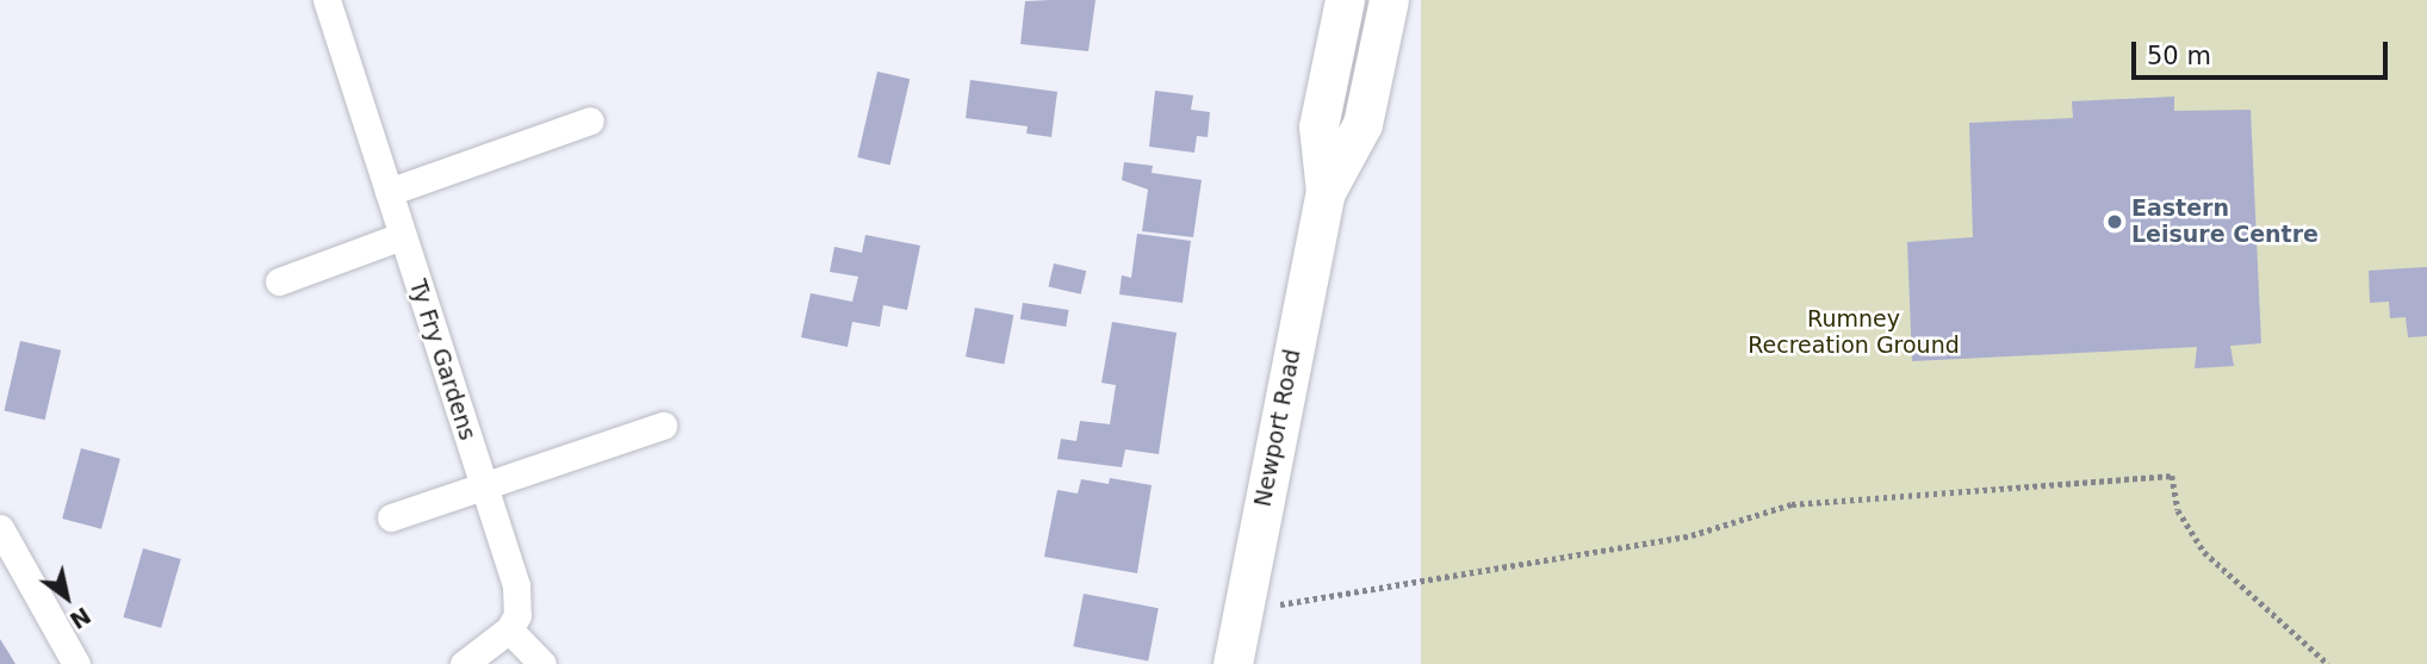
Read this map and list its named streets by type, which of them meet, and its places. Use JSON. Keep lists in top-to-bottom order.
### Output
{
  "streets": {
    "main road": ["Newport Road"],
    "street": ["Ty Fry Gardens"]
  },
  "parks": ["Rumney Recreation Ground"],
  "places": ["Eastern Leisure Centre"],
  "scale_bar": "50 m",
  "north": "bottom right"
}
